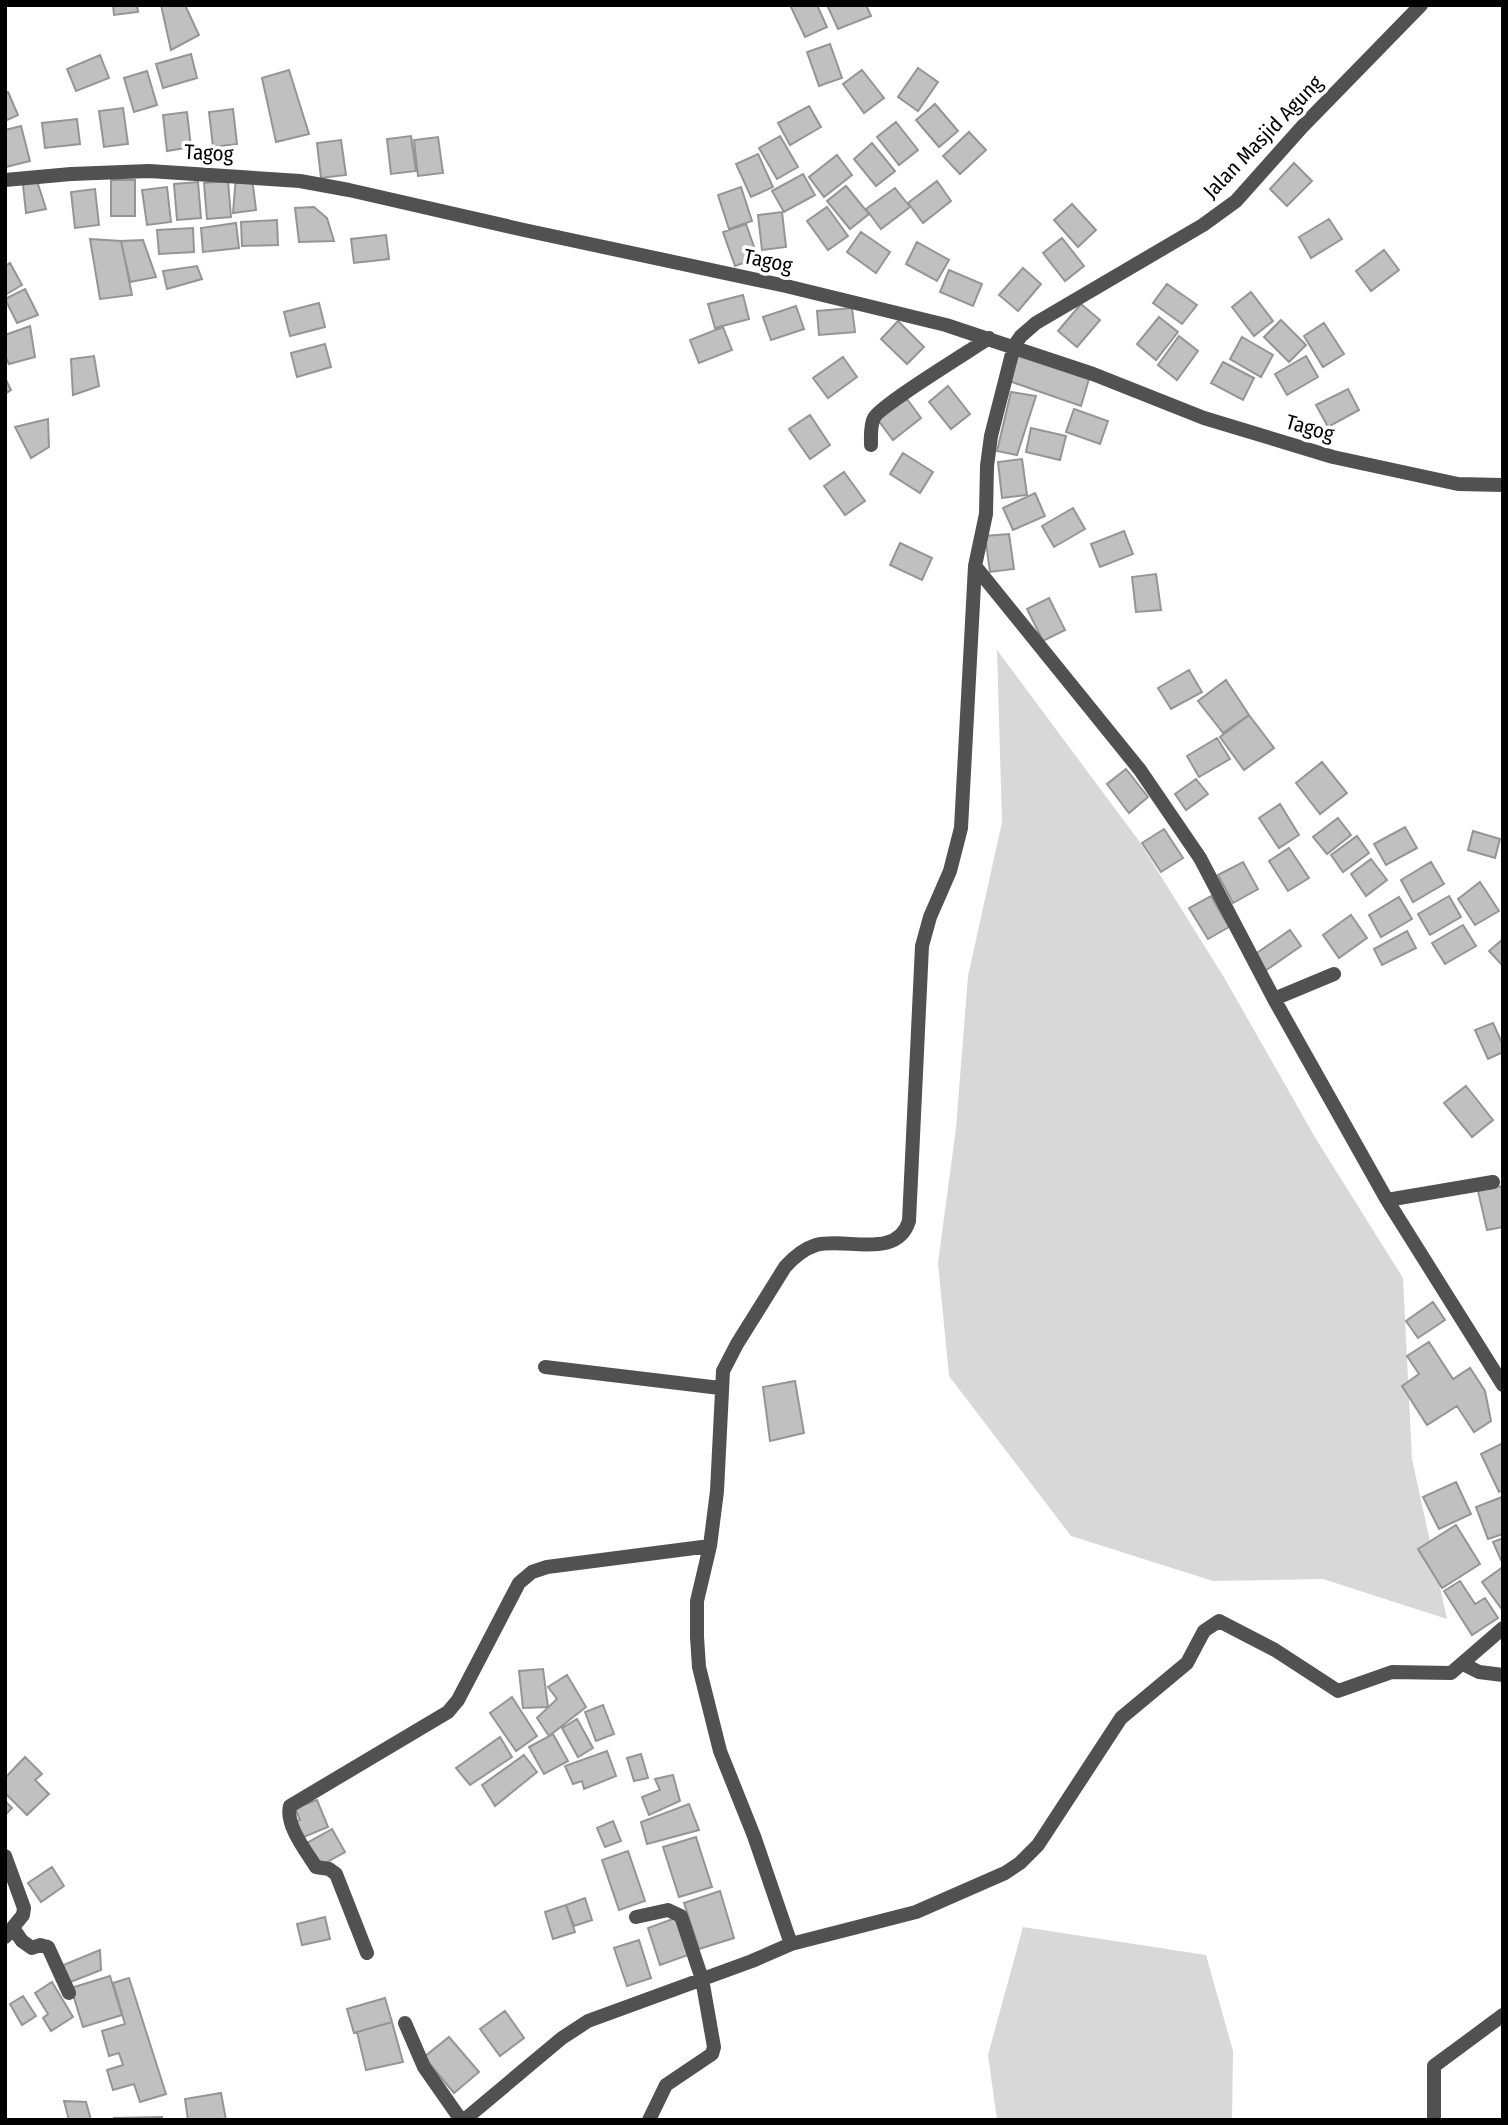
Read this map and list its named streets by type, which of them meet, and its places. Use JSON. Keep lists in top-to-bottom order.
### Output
{
  "streets": {
    "street": ["Jalan Masjid Agung", "Tagog"]
  },
  "crossings": [
    ["Jalan Masjid Agung", "Tagog"]
  ]
}
